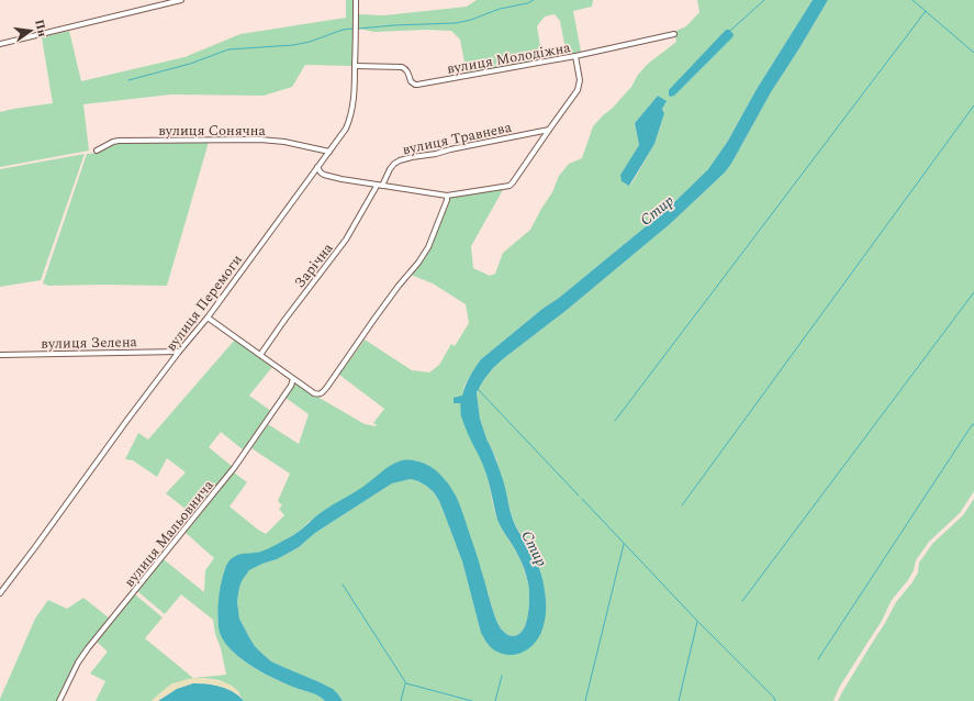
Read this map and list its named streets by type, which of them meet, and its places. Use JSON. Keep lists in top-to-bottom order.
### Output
{
  "streets": {
    "street": [
      "вулиця Молодіжна",
      "вулиця Сонячна",
      "вулиця Травнева",
      "Зарічна",
      "вулиця Перемоги",
      "вулиця Зелена",
      "вулиця Мальовнича"
    ]
  },
  "crossings": [
    ["вулиця Молодіжна", "вулиця Перемоги"],
    ["вулиця Сонячна", "вулиця Перемоги"],
    ["вулиця Перемоги", "вулиця Зелена"]
  ],
  "water": ["Стир"],
  "north": "right"
}
